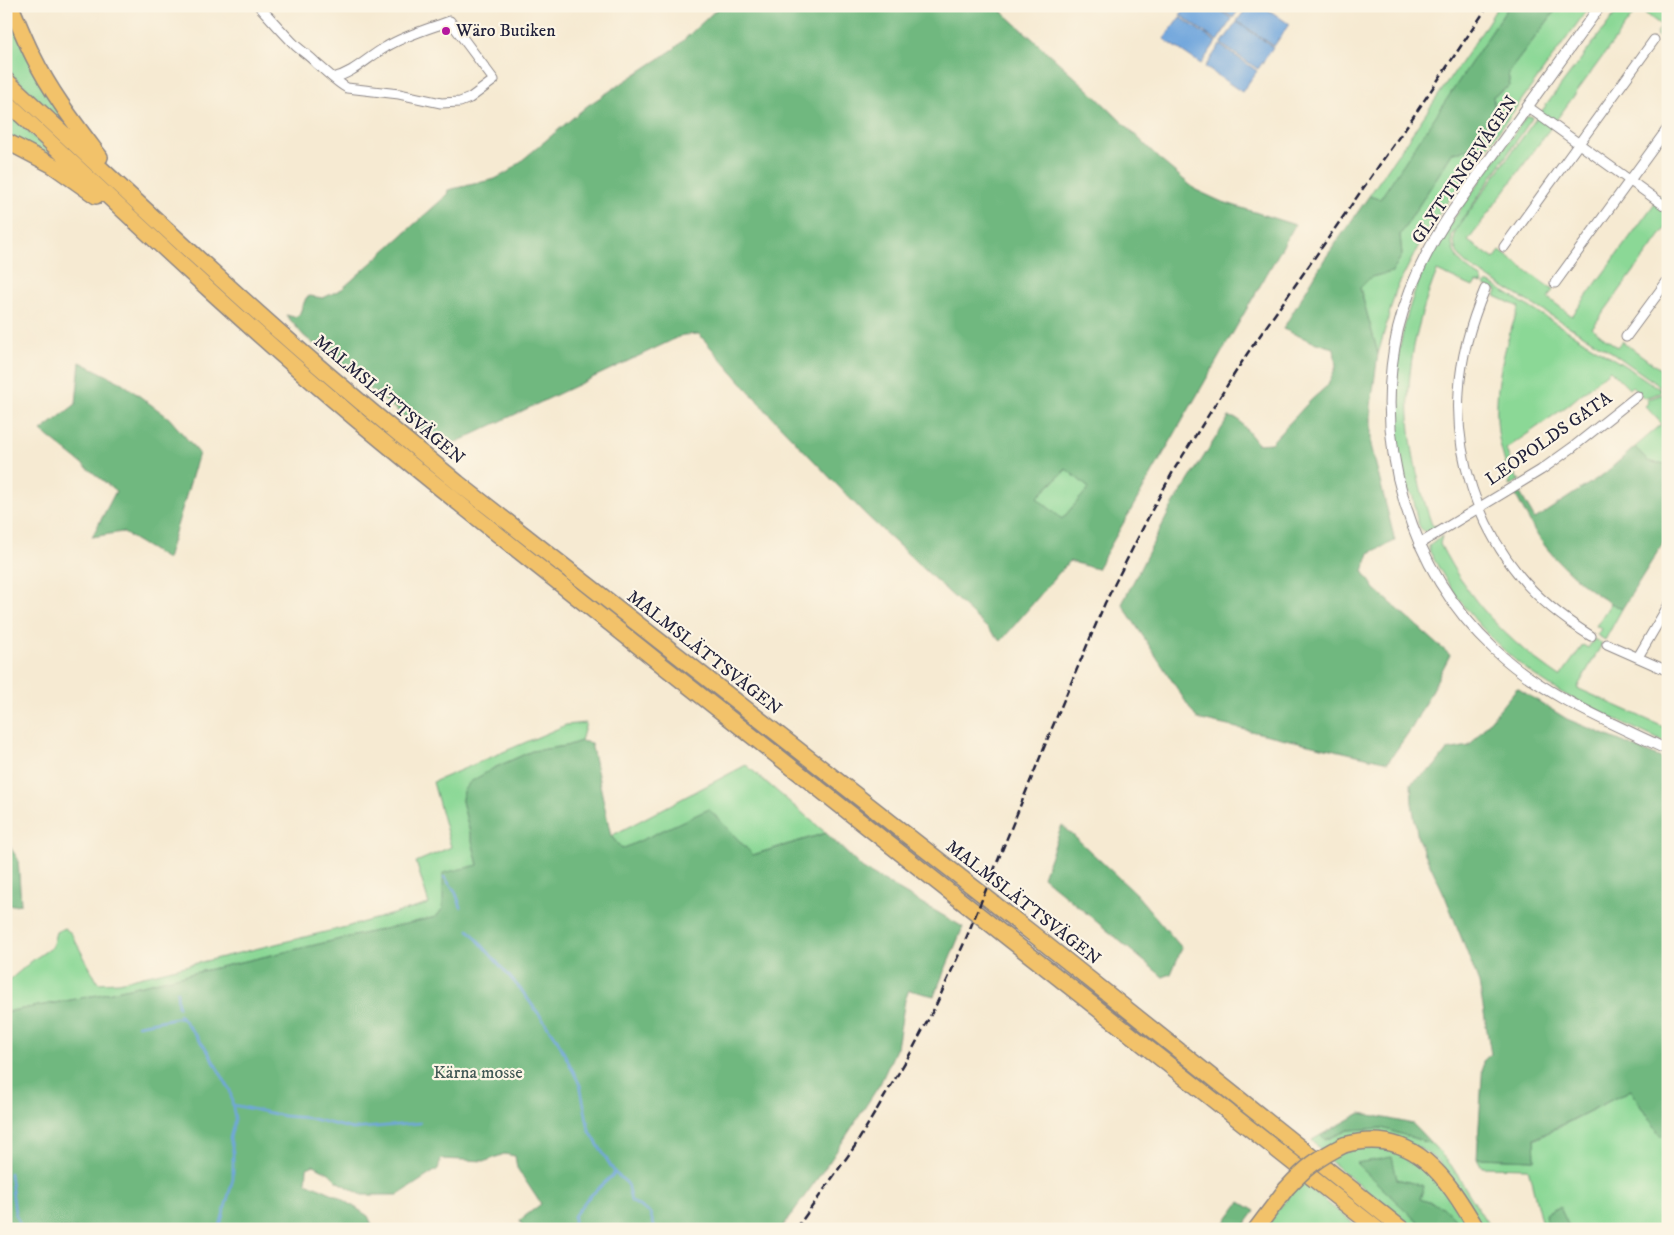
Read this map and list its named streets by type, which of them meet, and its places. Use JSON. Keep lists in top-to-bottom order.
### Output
{
  "streets": {
    "highway": ["MALMSLÄTTSVÄGEN"],
    "street": ["GLYTTINGEVÄGEN", "LEOPOLDS GATA"]
  },
  "crossings": [
    ["GLYTTINGEVÄGEN", "LEOPOLDS GATA"]
  ],
  "parks": ["Kärna mosse"],
  "places": ["Wäro Butiken"]
}
